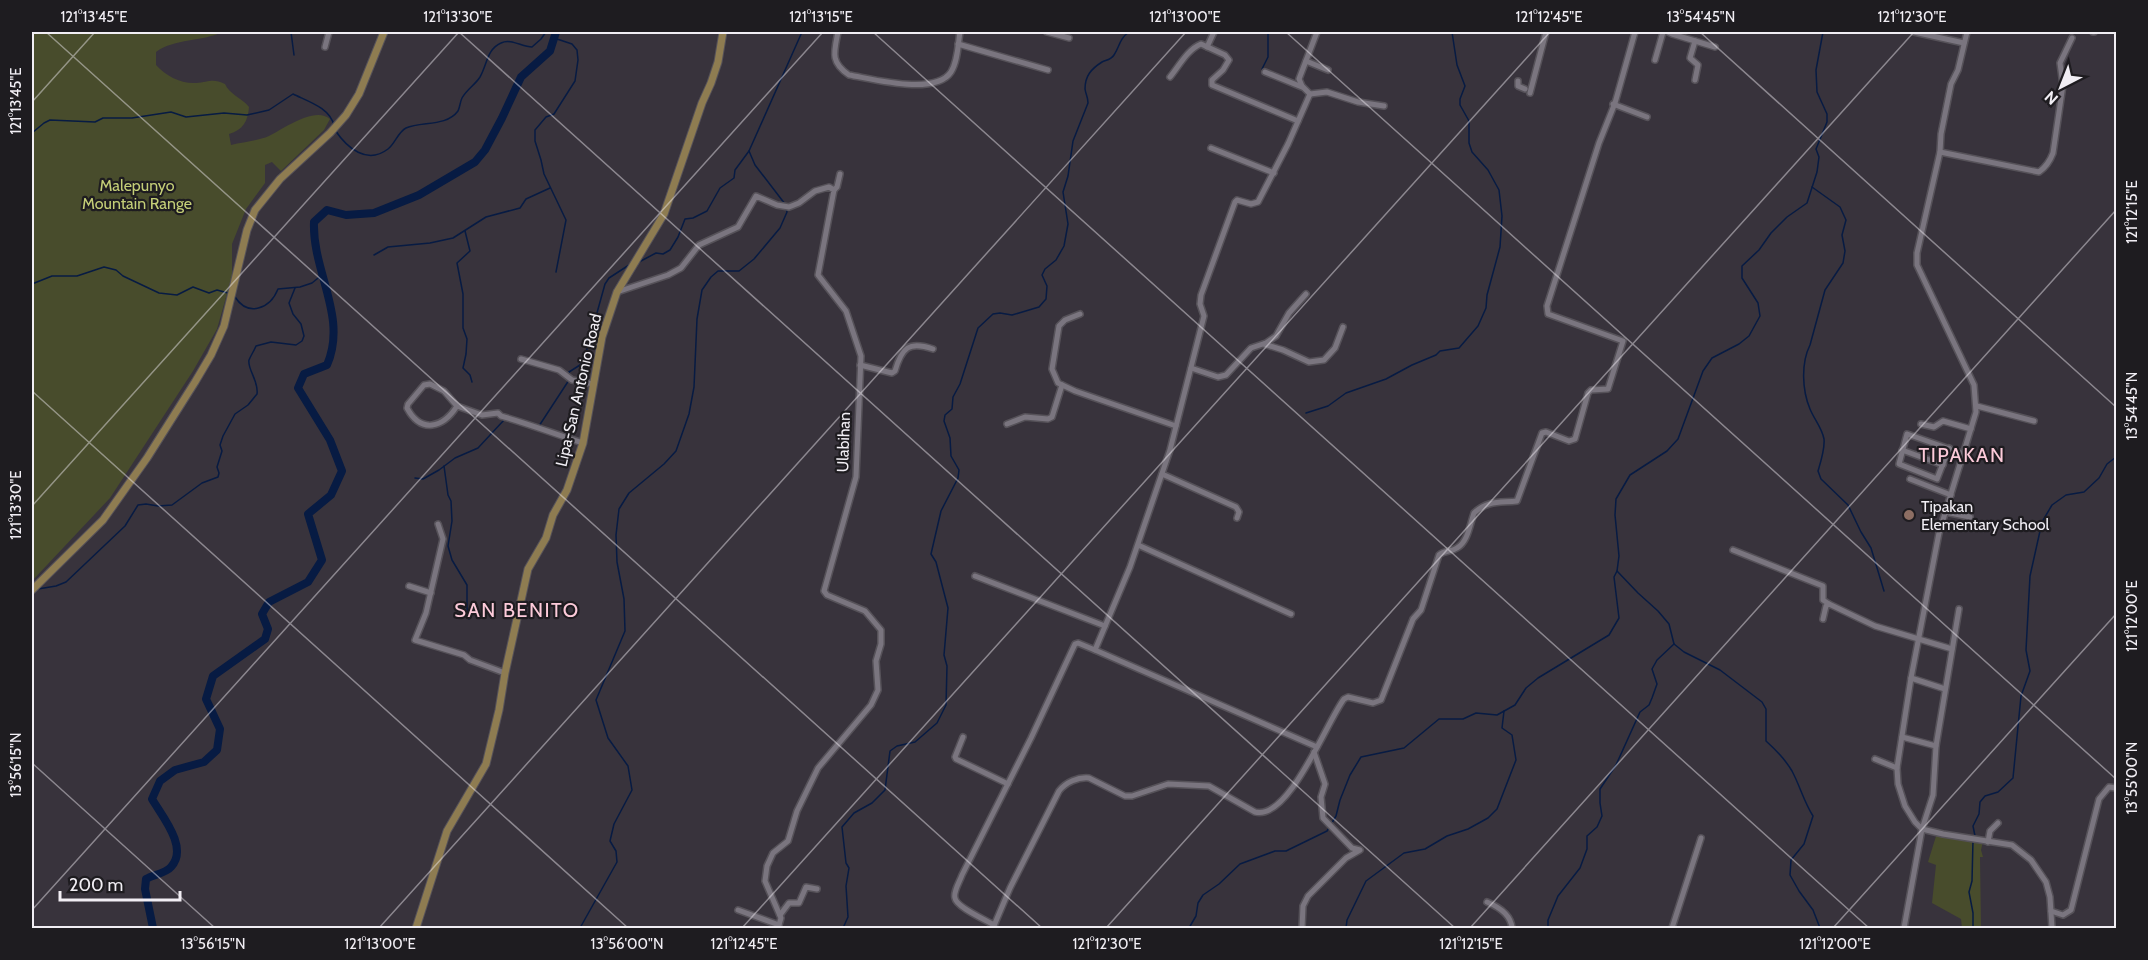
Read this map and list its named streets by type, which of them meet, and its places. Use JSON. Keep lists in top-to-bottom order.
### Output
{
  "streets": {
    "main road": ["Lipa-San Antonio Road"],
    "street": ["Ulabihan"]
  },
  "districts": ["TIPAKAN", "SAN BENITO"],
  "parks": ["Malepunyo Mountain Range"],
  "places": ["Tipakan Elementary School"],
  "scale_bar": "200 m",
  "north": "bottom left",
  "coordinates": [
    "121°13'45\"E",
    "121°13'30\"E",
    "121°13'15\"E",
    "121°13'00\"E",
    "121°12'45\"E",
    "13°54'45\"N",
    "121°12'30\"E",
    "121°12'15\"E",
    "121°12'00\"E",
    "13°56'15\"N",
    "13°55'00\"N",
    "13°56'00\"N"
  ]
}
